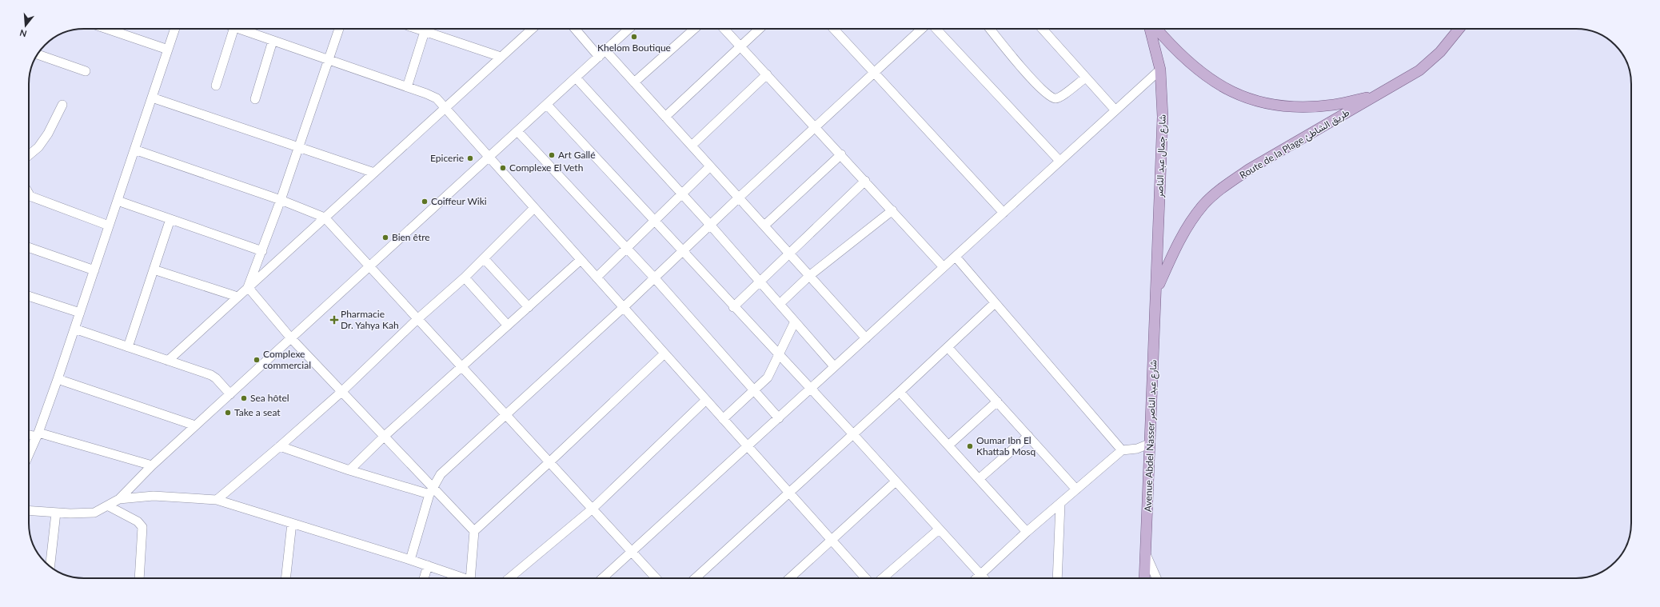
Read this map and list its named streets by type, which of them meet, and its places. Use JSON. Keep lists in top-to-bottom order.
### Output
{
  "streets": {
    "main road": ["Route de la Plage طريق الشاطئ", "شارع جمال عبد الناصر", "Avenue Abdel Nasser شارع عبد الناصر"]
  },
  "crossings": [
    ["Route de la Plage طريق الشاطئ", "شارع جمال عبد الناصر"],
    ["Route de la Plage طريق الشاطئ", "Avenue Abdel Nasser شارع عبد الناصر"],
    ["شارع جمال عبد الناصر", "Avenue Abdel Nasser شارع عبد الناصر"]
  ],
  "places": {
    "other": [
      "Khelom Boutique",
      "Art Gallé",
      "Epicerie",
      "Complexe El Veth",
      "Coiffeur Wiki",
      "Bien être",
      "Complexe commercial",
      "Sea hôtel",
      "Take a seat",
      "Oumar Ibn El Khattab Mosq"
    ],
    "health": ["Pharmacie Dr. Yahya Kah"]
  },
  "north": "bottom"
}
